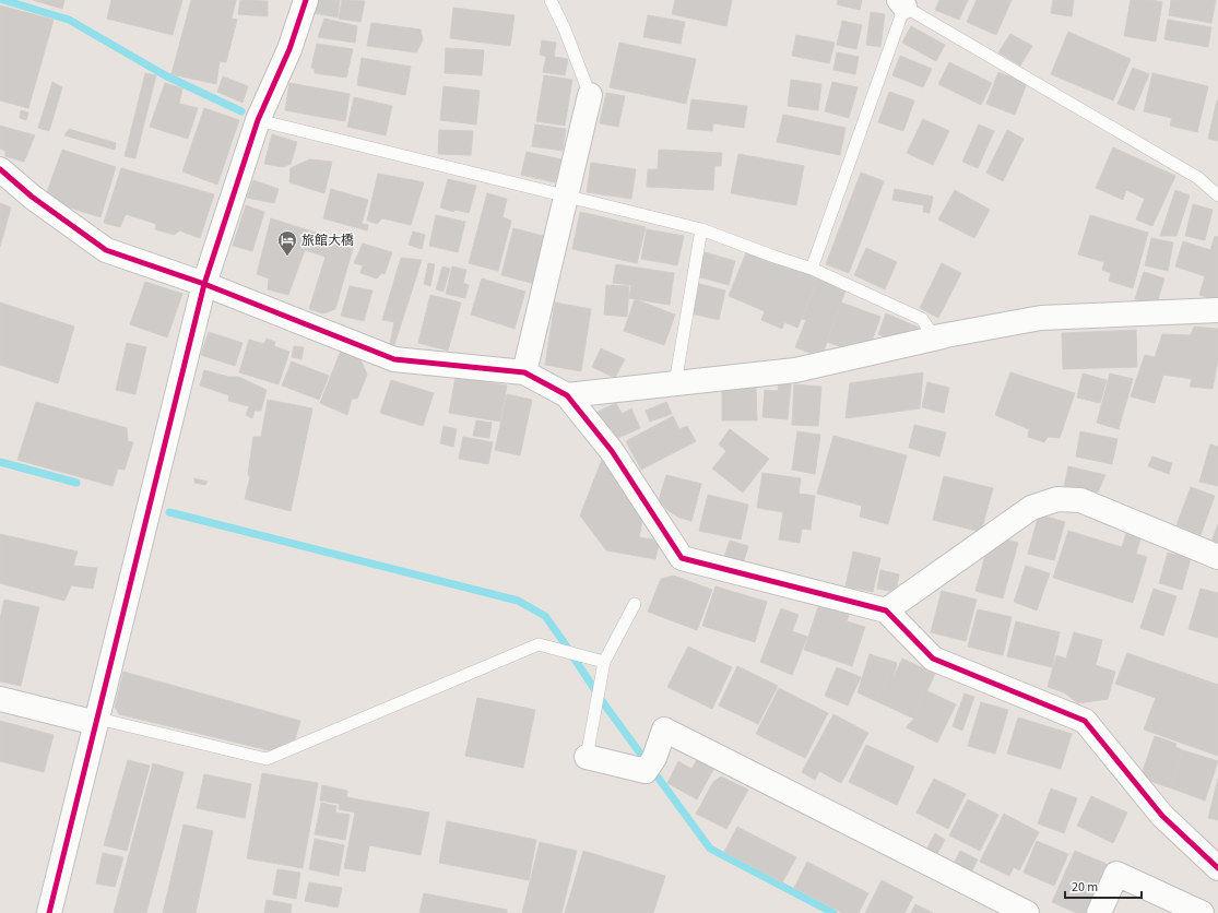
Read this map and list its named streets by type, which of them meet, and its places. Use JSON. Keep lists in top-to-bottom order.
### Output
{
  "places": {
    "hotel": ["旅館大橋"]
  },
  "scale_bar": "20 m"
}
